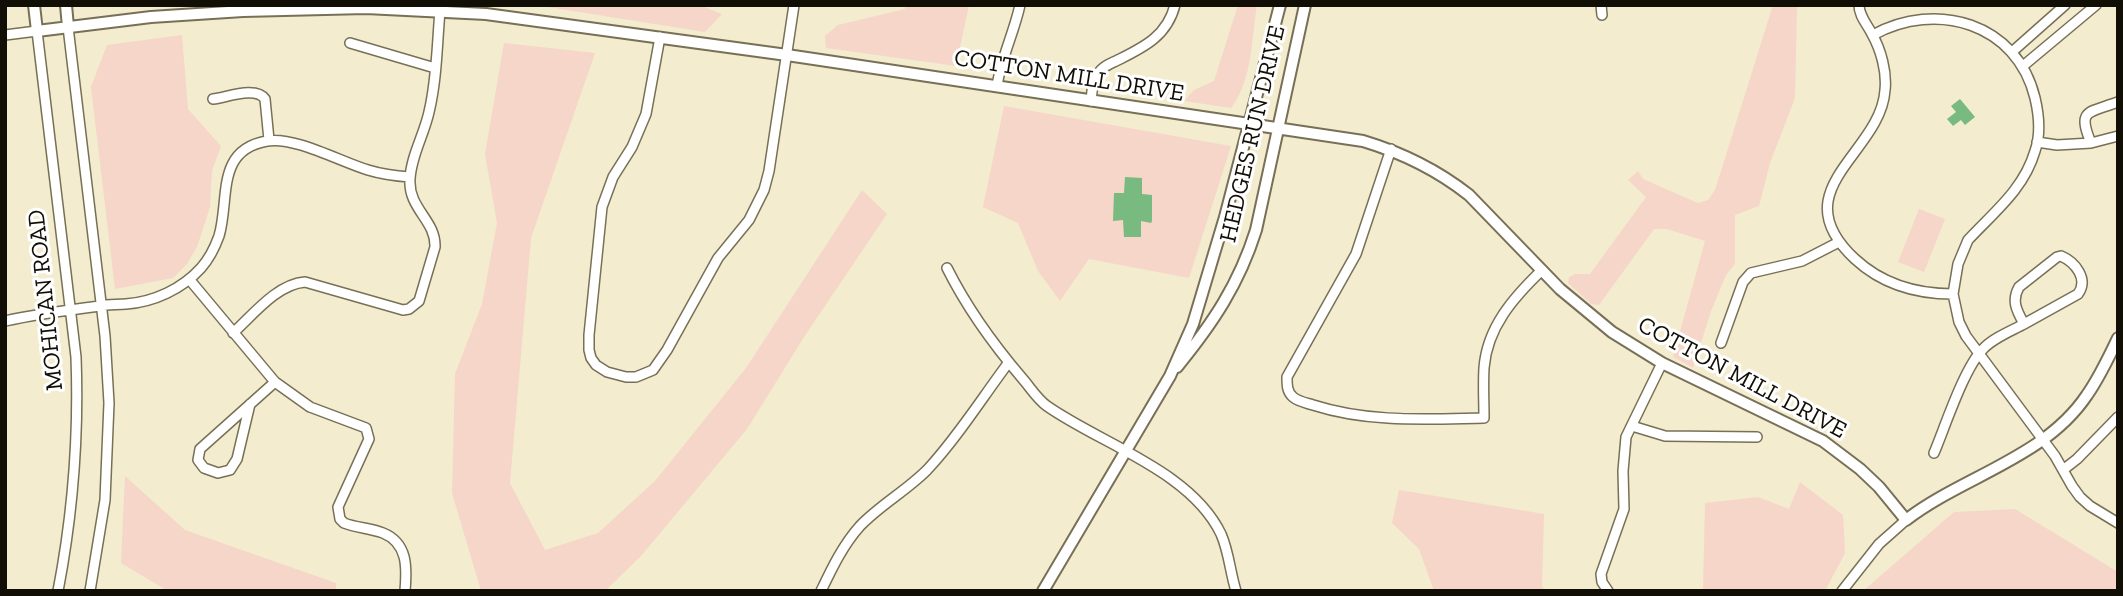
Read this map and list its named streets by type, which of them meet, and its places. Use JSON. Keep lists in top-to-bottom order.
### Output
{
  "streets": {
    "street": ["COTTON MILL DRIVE", "HEDGES RUN DRIVE", "MOHICAN ROAD"]
  },
  "crossings": [
    ["COTTON MILL DRIVE", "HEDGES RUN DRIVE"],
    ["COTTON MILL DRIVE", "MOHICAN ROAD"]
  ]
}
